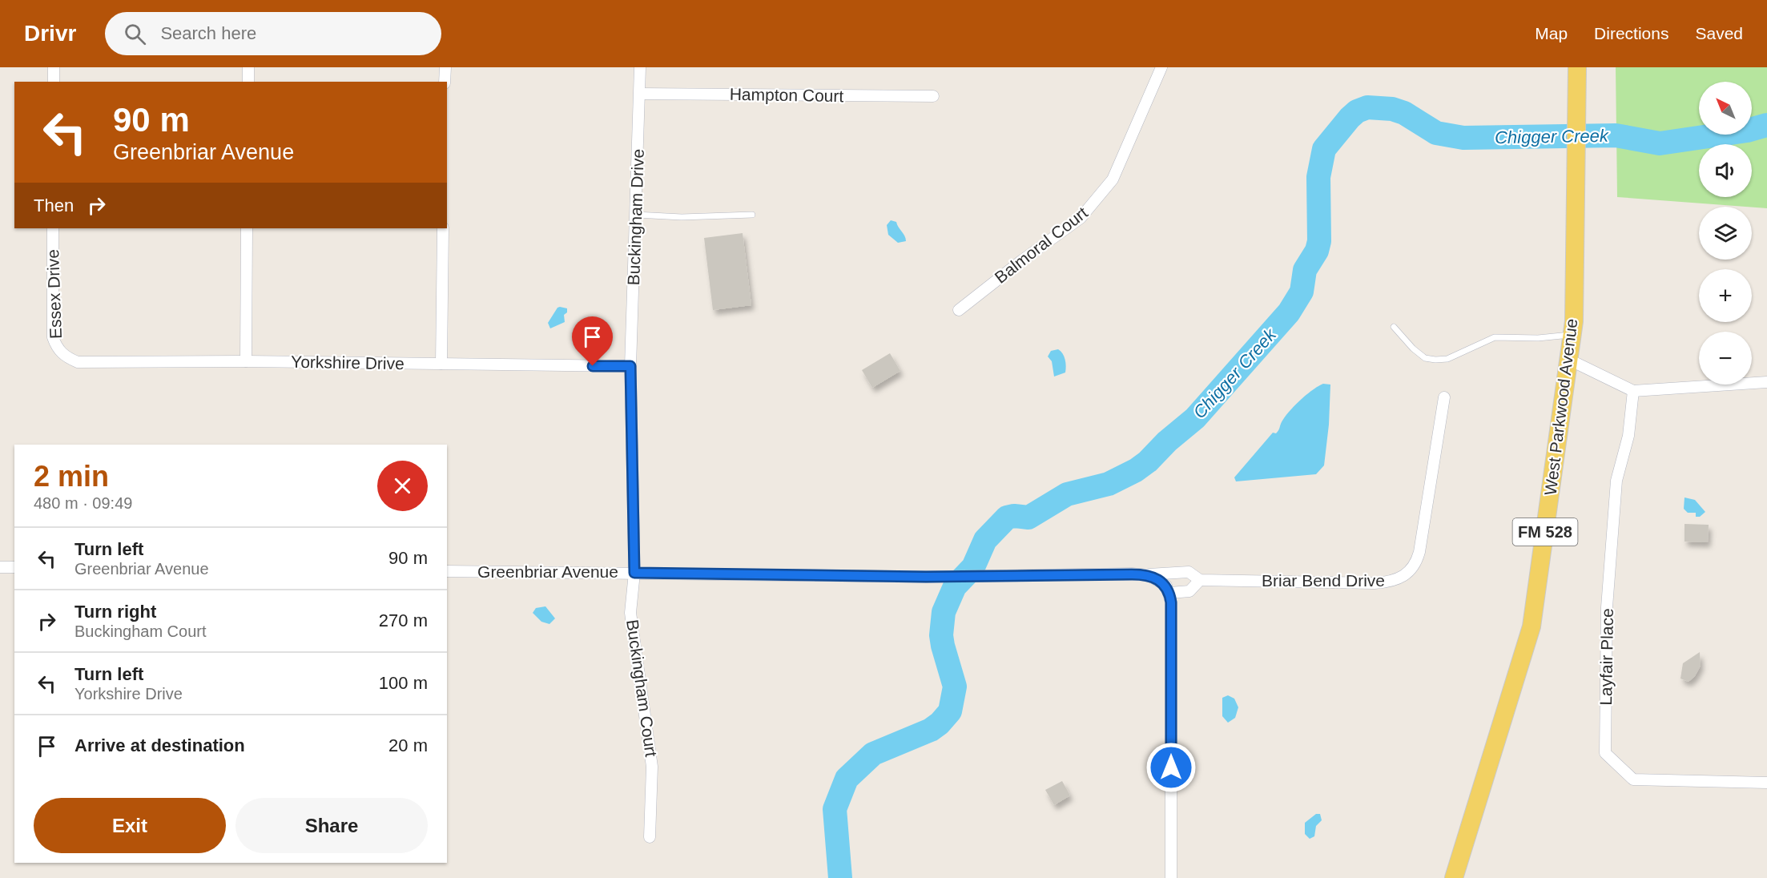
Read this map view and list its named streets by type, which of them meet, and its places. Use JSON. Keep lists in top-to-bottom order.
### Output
{
  "streets": {
    "main road": ["West Parkwood Avenue", "FM 528"],
    "street": [
      "Hampton Court",
      "Buckingham Drive",
      "Balmoral Court",
      "Essex Drive",
      "Yorkshire Drive",
      "Greenbriar Avenue",
      "Briar Bend Drive",
      "Layfair Place",
      "Buckingham Court"
    ]
  },
  "crossings": [
    ["Hampton Court", "Buckingham Drive"],
    ["Buckingham Drive", "Yorkshire Drive"],
    ["Buckingham Drive", "Buckingham Court"],
    ["Essex Drive", "Yorkshire Drive"],
    ["Yorkshire Drive", "Buckingham Court"],
    ["Greenbriar Avenue", "Briar Bend Drive"],
    ["Greenbriar Avenue", "Buckingham Court"]
  ],
  "water": ["Chigger Creek"],
  "north": "top left",
  "page": {
    "header": "Drivr",
    "search": "Search here",
    "nav": ["Map", "Directions", "Saved"],
    "map_buttons": ["+", "−"],
    "turn": ["90 m", "Greenbriar Avenue"],
    "then": "Then",
    "heading": ["2 min", "480 m · 09:49"],
    "list": [
      {
        "name": "Turn left",
        "note": "Greenbriar Avenue",
        "value": "90 m"
      },
      {
        "name": "Turn right",
        "note": "Buckingham Court",
        "value": "270 m"
      },
      {
        "name": "Turn left",
        "note": "Yorkshire Drive",
        "value": "100 m"
      },
      {
        "name": "Arrive at destination",
        "value": "20 m"
      }
    ],
    "buttons": ["Exit", "Share"]
  }
}
